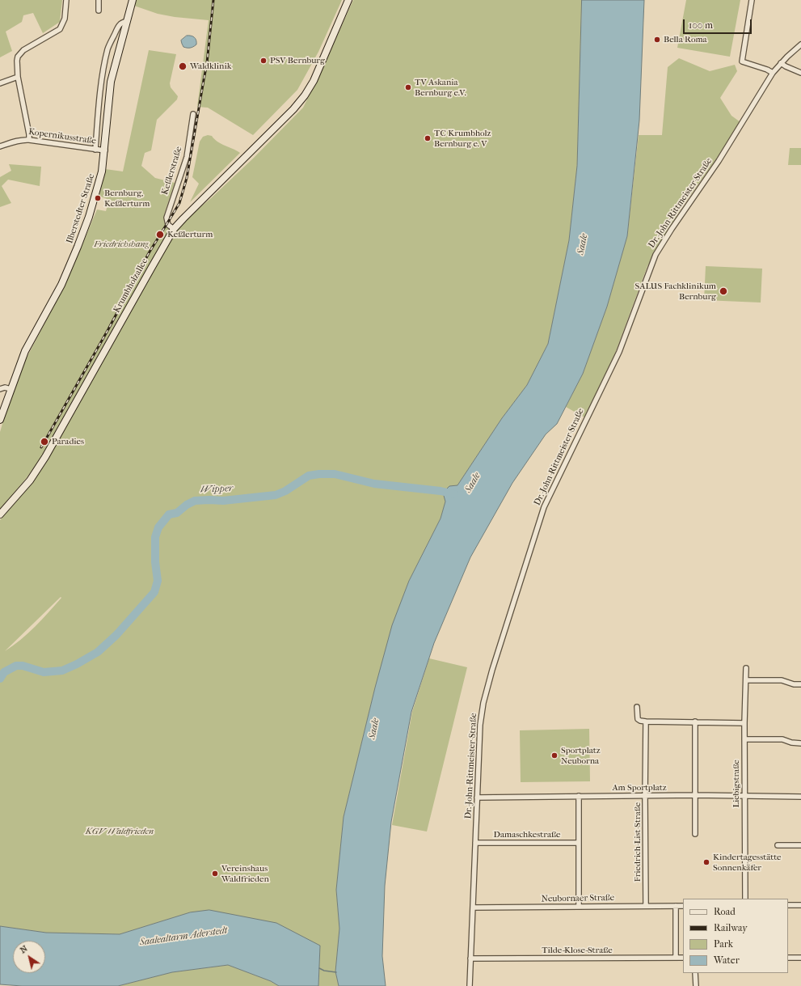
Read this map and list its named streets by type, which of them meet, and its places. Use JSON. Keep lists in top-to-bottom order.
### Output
{
  "streets": {
    "street": [
      "Kopernikusstraße",
      "Keßlerstraße",
      "Dr.-John-Rittmeister-Straße",
      "Ilberstedter Straße",
      "Krumbholzallee",
      "Liebigstraße",
      "Am Sportplatz",
      "Damaschkestraße",
      "Friedrich-List-Straße",
      "Neubornaer Straße",
      "Tilde-Klose-Straße"
    ]
  },
  "crossings": [
    ["Kopernikusstraße", "Ilberstedter Straße"],
    ["Keßlerstraße", "Krumbholzallee"],
    ["Dr.-John-Rittmeister-Straße", "Am Sportplatz"],
    ["Dr.-John-Rittmeister-Straße", "Damaschkestraße"],
    ["Dr.-John-Rittmeister-Straße", "Neubornaer Straße"],
    ["Dr.-John-Rittmeister-Straße", "Tilde-Klose-Straße"],
    ["Liebigstraße", "Am Sportplatz"],
    ["Am Sportplatz", "Friedrich-List-Straße"],
    ["Friedrich-List-Straße", "Neubornaer Straße"]
  ],
  "water": ["Saale", "Wipper", "Saalealtarm Aderstedt"],
  "parks": ["Friedrichshang", "KGV Waldfrieden"],
  "places": [
    "Bella Roma",
    "PSV Bernburg",
    "Waldklinik",
    "TV Askania Bernburg e.V.",
    "TC Krumbholz Bernburg e. V",
    "Bernburg, Keßlerturm",
    "Keßlerturm",
    "SALUS Fachklinikum Bernburg",
    "Paradies",
    "Sportplatz Neuborna",
    "Kindertagesstätte Sonnenkäfer",
    "Vereinshaus Waldfrieden"
  ],
  "legend": [
    "Road",
    "Railway",
    "Park",
    "Water"
  ],
  "scale_bar": "100 m",
  "north": "top left"
}
